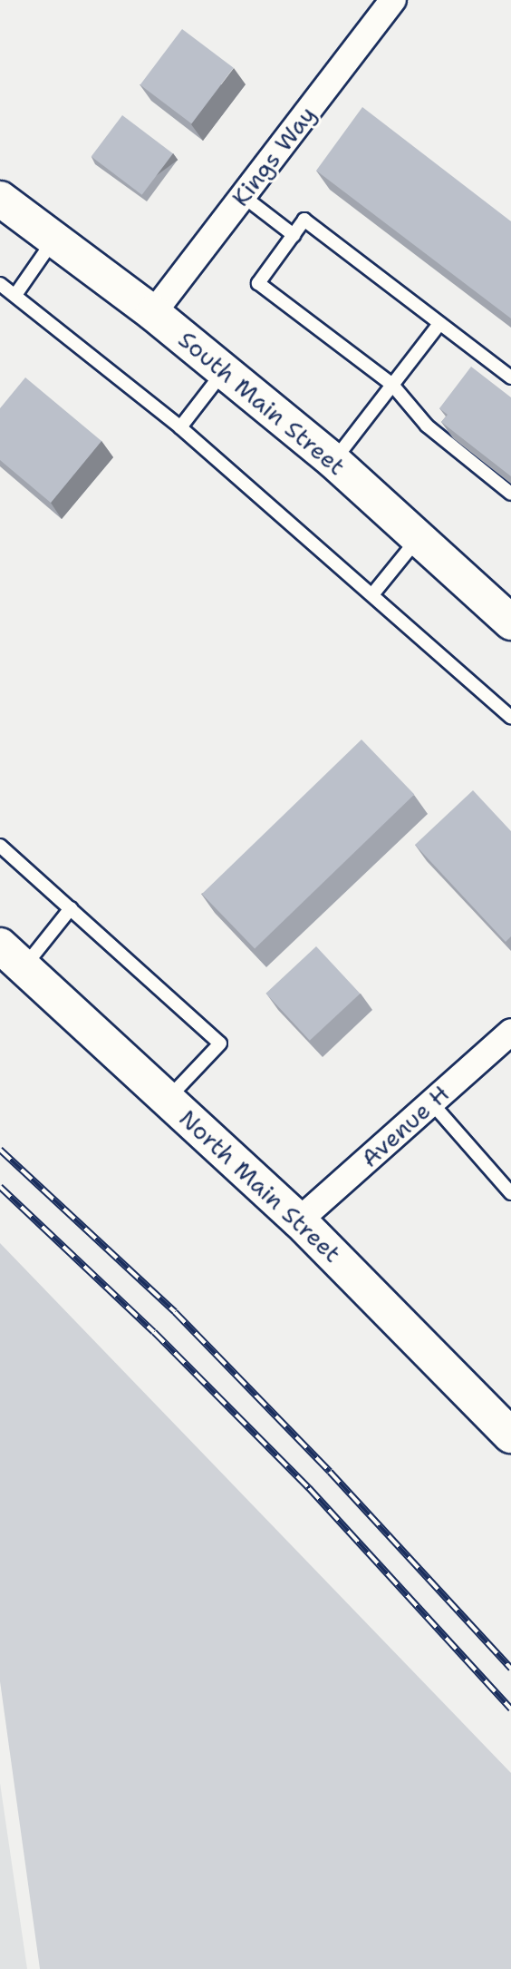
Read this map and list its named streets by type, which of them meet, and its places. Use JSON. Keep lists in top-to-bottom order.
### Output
{
  "streets": {
    "highway": ["South Main Street", "North Main Street"],
    "street": ["Kings Way", "Avenue H"]
  },
  "crossings": [
    ["Kings Way", "South Main Street"],
    ["Avenue H", "North Main Street"]
  ]
}
